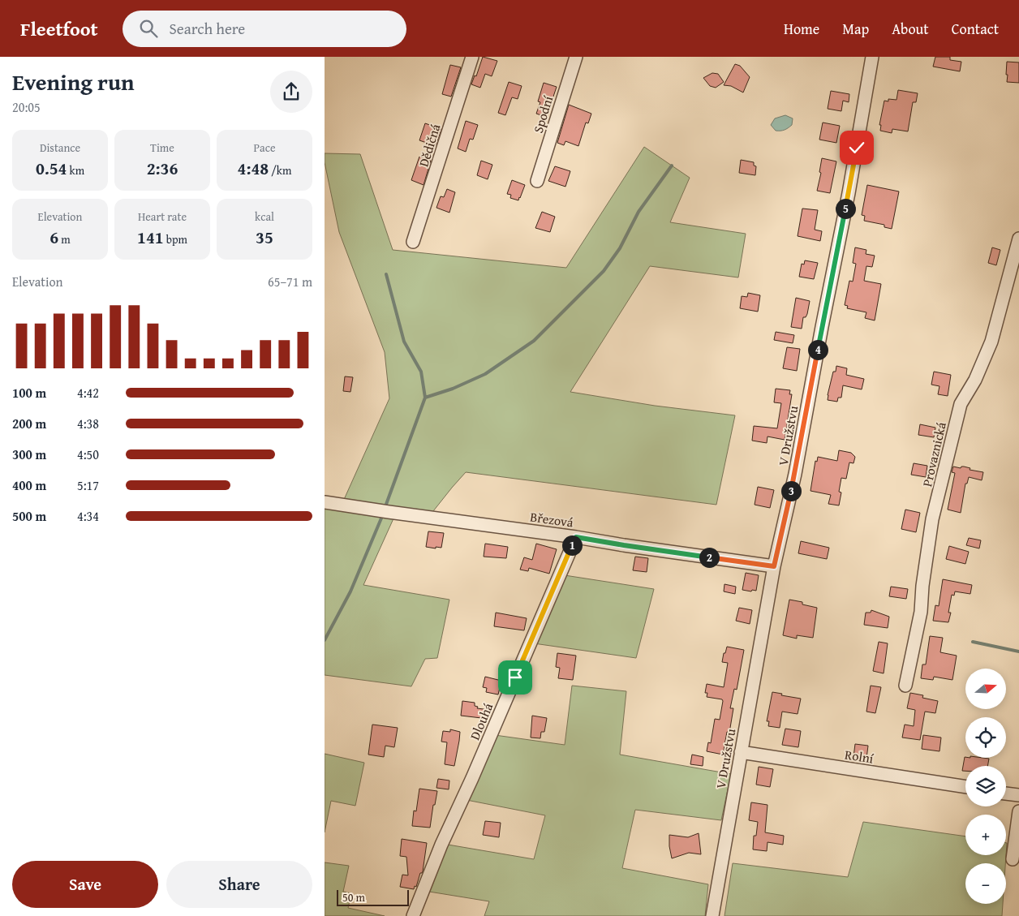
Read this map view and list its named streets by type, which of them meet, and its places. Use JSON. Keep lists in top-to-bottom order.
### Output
{
  "streets": {
    "street": [
      "Spodní",
      "Dědičná",
      "V Družstvu",
      "Provaznická",
      "Březová",
      "Dlouhá",
      "Rolní"
    ]
  },
  "crossings": [
    ["V Družstvu", "Březová"],
    ["V Družstvu", "Rolní"],
    ["Březová", "Dlouhá"]
  ],
  "scale_bar": "50 m",
  "north": "right",
  "page": {
    "header": "Fleetfoot",
    "search": "Search here",
    "nav": [
      "Home",
      "Map",
      "About",
      "Contact"
    ],
    "heading": ["Evening run", "20:05"],
    "stats": [
      ["Distance", "0.54 km"],
      ["Time", "2:36"],
      ["Pace", "4:48 /km"],
      ["Elevation", "6 m"],
      ["Heart rate", "141 bpm"],
      ["kcal", "35"]
    ],
    "pins": [
      "5",
      "4",
      "3",
      "1",
      "2"
    ],
    "chart": ["Elevation", "65–71 m"],
    "list": [
      {
        "name": "100 m",
        "note": "4:42"
      },
      {
        "name": "200 m",
        "note": "4:38"
      },
      {
        "name": "300 m",
        "note": "4:50"
      },
      {
        "name": "400 m",
        "note": "5:17"
      },
      {
        "name": "500 m",
        "note": "4:34"
      }
    ],
    "map_buttons": ["+", "−"],
    "buttons": ["Save", "Share"],
    "scale": "50 m"
  }
}
